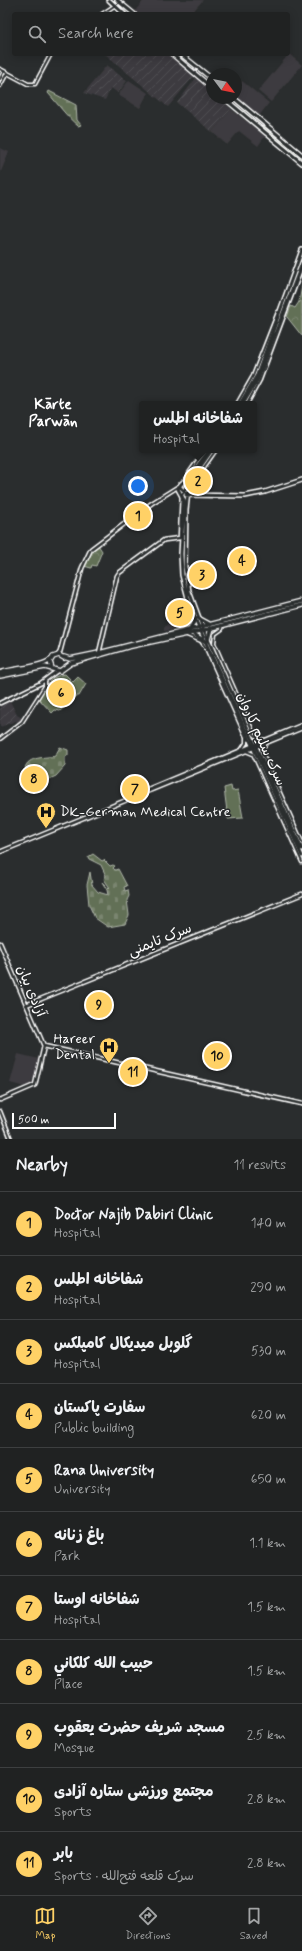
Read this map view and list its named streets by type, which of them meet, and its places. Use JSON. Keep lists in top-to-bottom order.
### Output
{
  "streets": {
    "main road": ["سرک تایمنی", "آزادی بیان"]
  },
  "crossings": [
    ["سرک تایمنی", "آزادی بیان"]
  ],
  "districts": ["Kārte Parwān"],
  "places": {
    "hospital": ["DK-German Medical Centre", "Hareer Dental"]
  },
  "scale_bar": "500 m",
  "north": "bottom right",
  "page": {
    "search": "Search here",
    "popup": ["شفاخانه اطلس", "Hospital"],
    "pins": [
      "2",
      "1",
      "4",
      "3",
      "5",
      "6",
      "8",
      "7",
      "9",
      "10",
      "11"
    ],
    "scale": "500 m",
    "heading": ["Nearby", "11 results"],
    "list": [
      {
        "mark": "1",
        "name": "Doctor Najib Dabiri Clinic",
        "note": "Hospital",
        "value": "140 m"
      },
      {
        "mark": "2",
        "name": "شفاخانه اطلس",
        "note": "Hospital",
        "value": "290 m"
      },
      {
        "mark": "3",
        "name": "گلوبل میدیکال کامپلکس",
        "note": "Hospital",
        "value": "530 m"
      },
      {
        "mark": "4",
        "name": "سفارت پاکستان",
        "note": "Public building",
        "value": "620 m"
      },
      {
        "mark": "5",
        "name": "Rana University",
        "note": "University",
        "value": "650 m"
      },
      {
        "mark": "6",
        "name": "باغ زنانه",
        "note": "Park",
        "value": "1.1 km"
      },
      {
        "mark": "7",
        "name": "شفاخانه اوستا",
        "note": "Hospital",
        "value": "1.5 km"
      },
      {
        "mark": "8",
        "name": "حبيب الله کلکاني",
        "note": "Place",
        "value": "1.5 km"
      },
      {
        "mark": "9",
        "name": "مسجد شریف حضرت یعقوب",
        "note": "Mosque",
        "value": "2.5 km"
      },
      {
        "mark": "10",
        "name": "مجتمع ورزشی ستاره آزادی",
        "note": "Sports",
        "value": "2.8 km"
      },
      {
        "mark": "11",
        "name": "بابر",
        "note": "Sports · سرک قلعه فتح‌الله",
        "value": "2.8 km"
      }
    ],
    "nav": ["Map", "Directions", "Saved"]
  }
}
